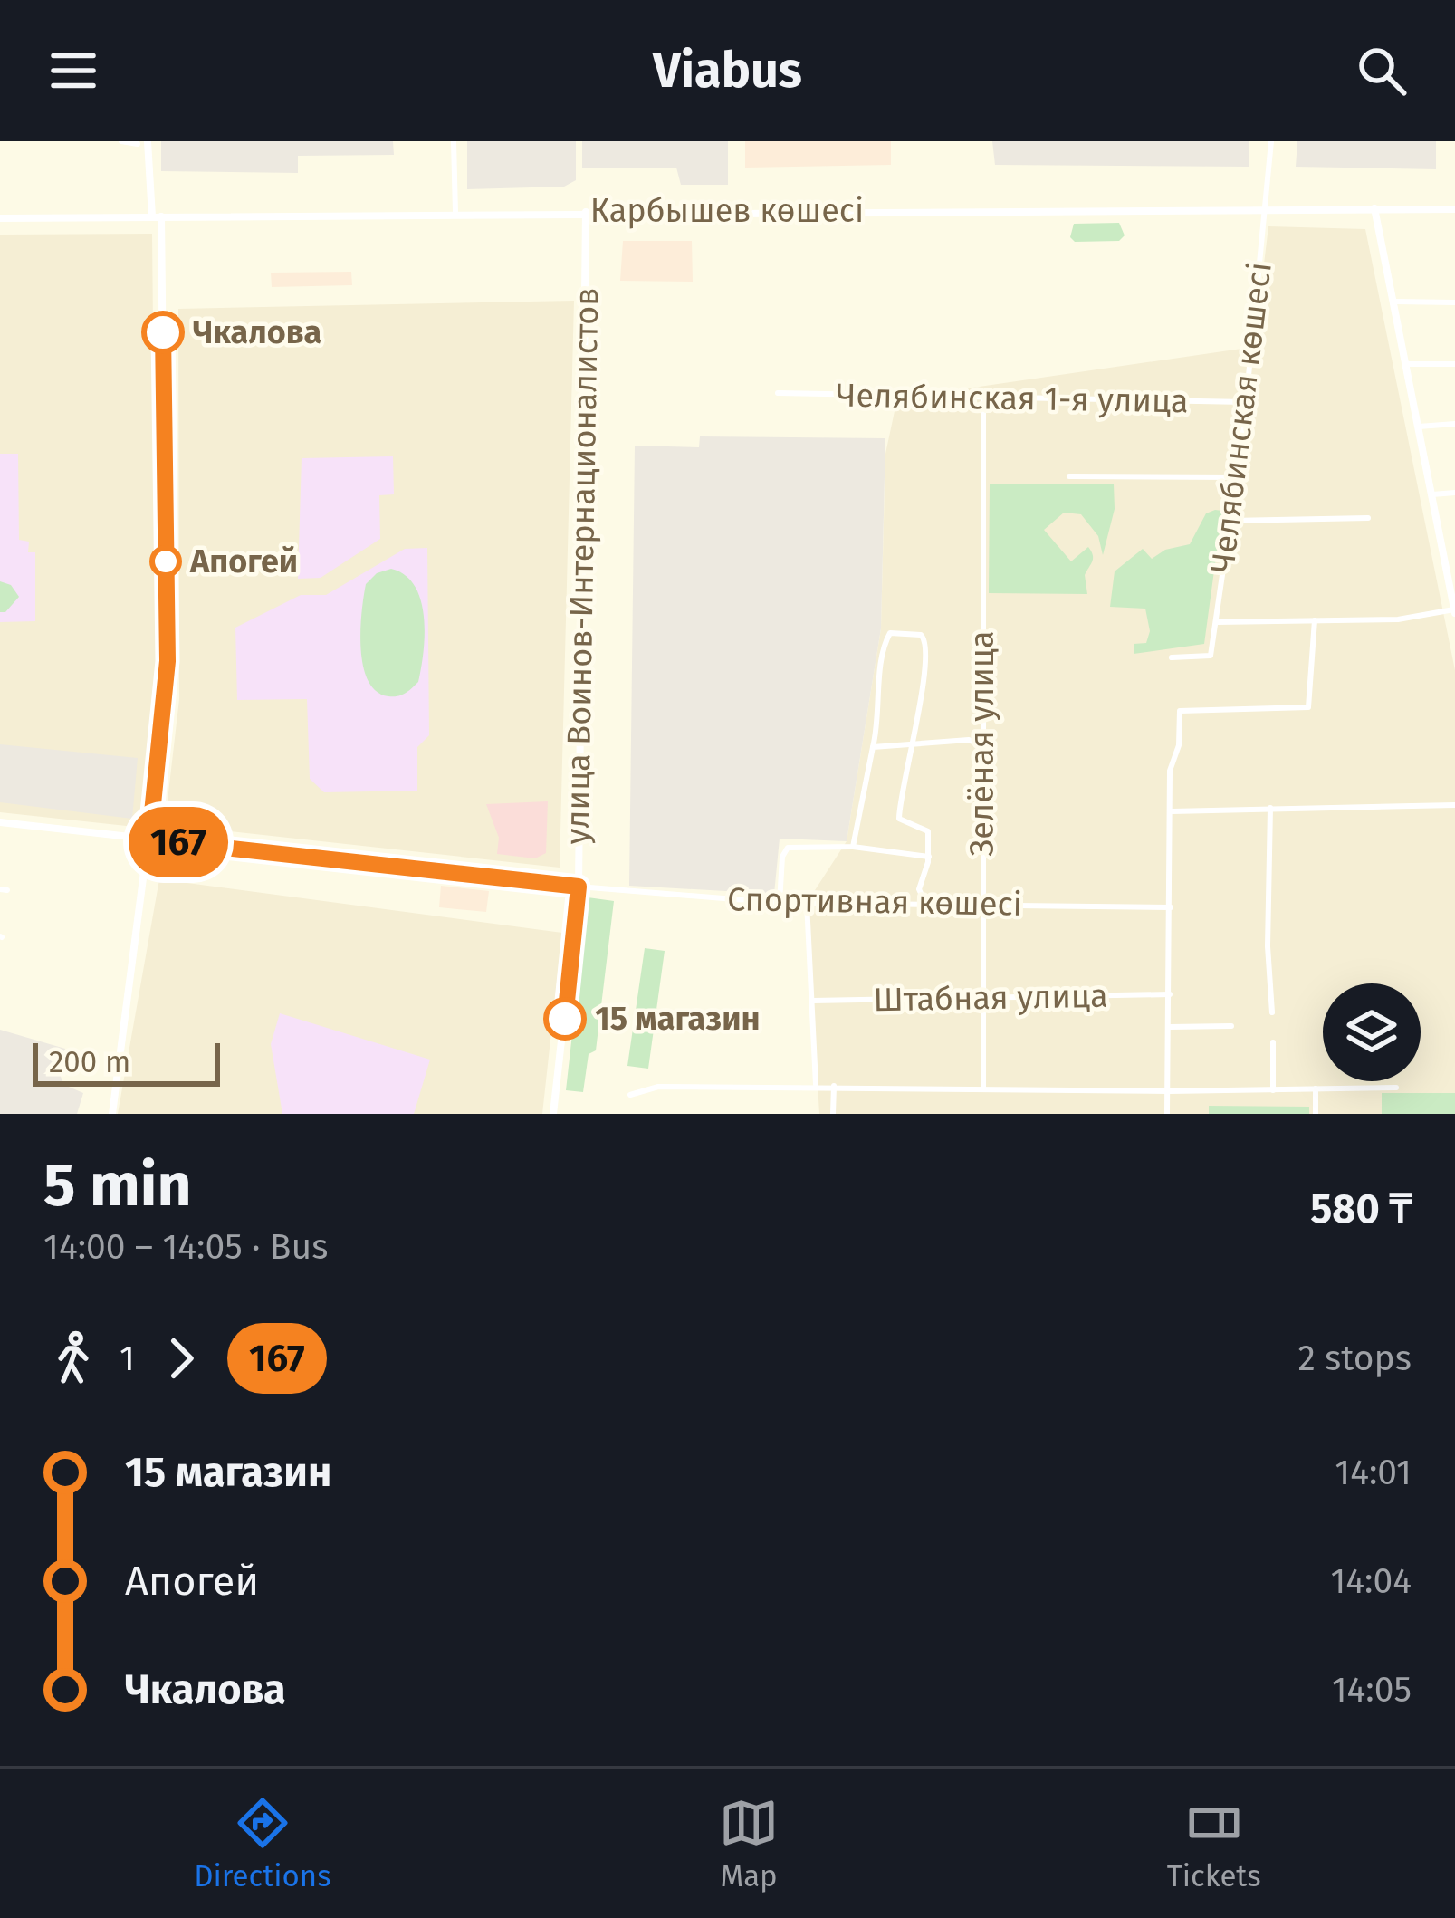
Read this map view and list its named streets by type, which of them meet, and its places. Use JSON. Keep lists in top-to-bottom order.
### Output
{
  "streets": {
    "street": [
      "Карбышев көшесі",
      "Челябинская 1-я улица",
      "Челябинская көшесі",
      "улица Воинов-Интернационалистов",
      "Зелёная улица",
      "Спортивная көшесі",
      "Штабная улица"
    ]
  },
  "crossings": [
    ["Карбышев көшесі", "Челябинская көшесі"],
    ["Карбышев көшесі", "улица Воинов-Интернационалистов"],
    ["Челябинская 1-я улица", "Челябинская көшесі"],
    ["Челябинская 1-я улица", "Зелёная улица"],
    ["улица Воинов-Интернационалистов", "Спортивная көшесі"],
    ["Зелёная улица", "Спортивная көшесі"],
    ["Зелёная улица", "Штабная улица"]
  ],
  "places": ["Чкалова", "Апогей", "15 магазин"],
  "lines": ["bus line 167"],
  "scale_bar": "200 m",
  "page": {
    "header": "Viabus",
    "on_map": "167",
    "scale": "200 m",
    "heading": ["5 min", "14:00 – 14:05 · Bus", "580 ₸"],
    "legs": ["1", "167", "2 stops"],
    "list": [
      {
        "name": "15 магазин",
        "value": "14:01"
      },
      {
        "name": "Апогей",
        "value": "14:04"
      },
      {
        "name": "Чкалова",
        "value": "14:05"
      }
    ],
    "tabs": ["Directions", "Map", "Tickets"]
  }
}
